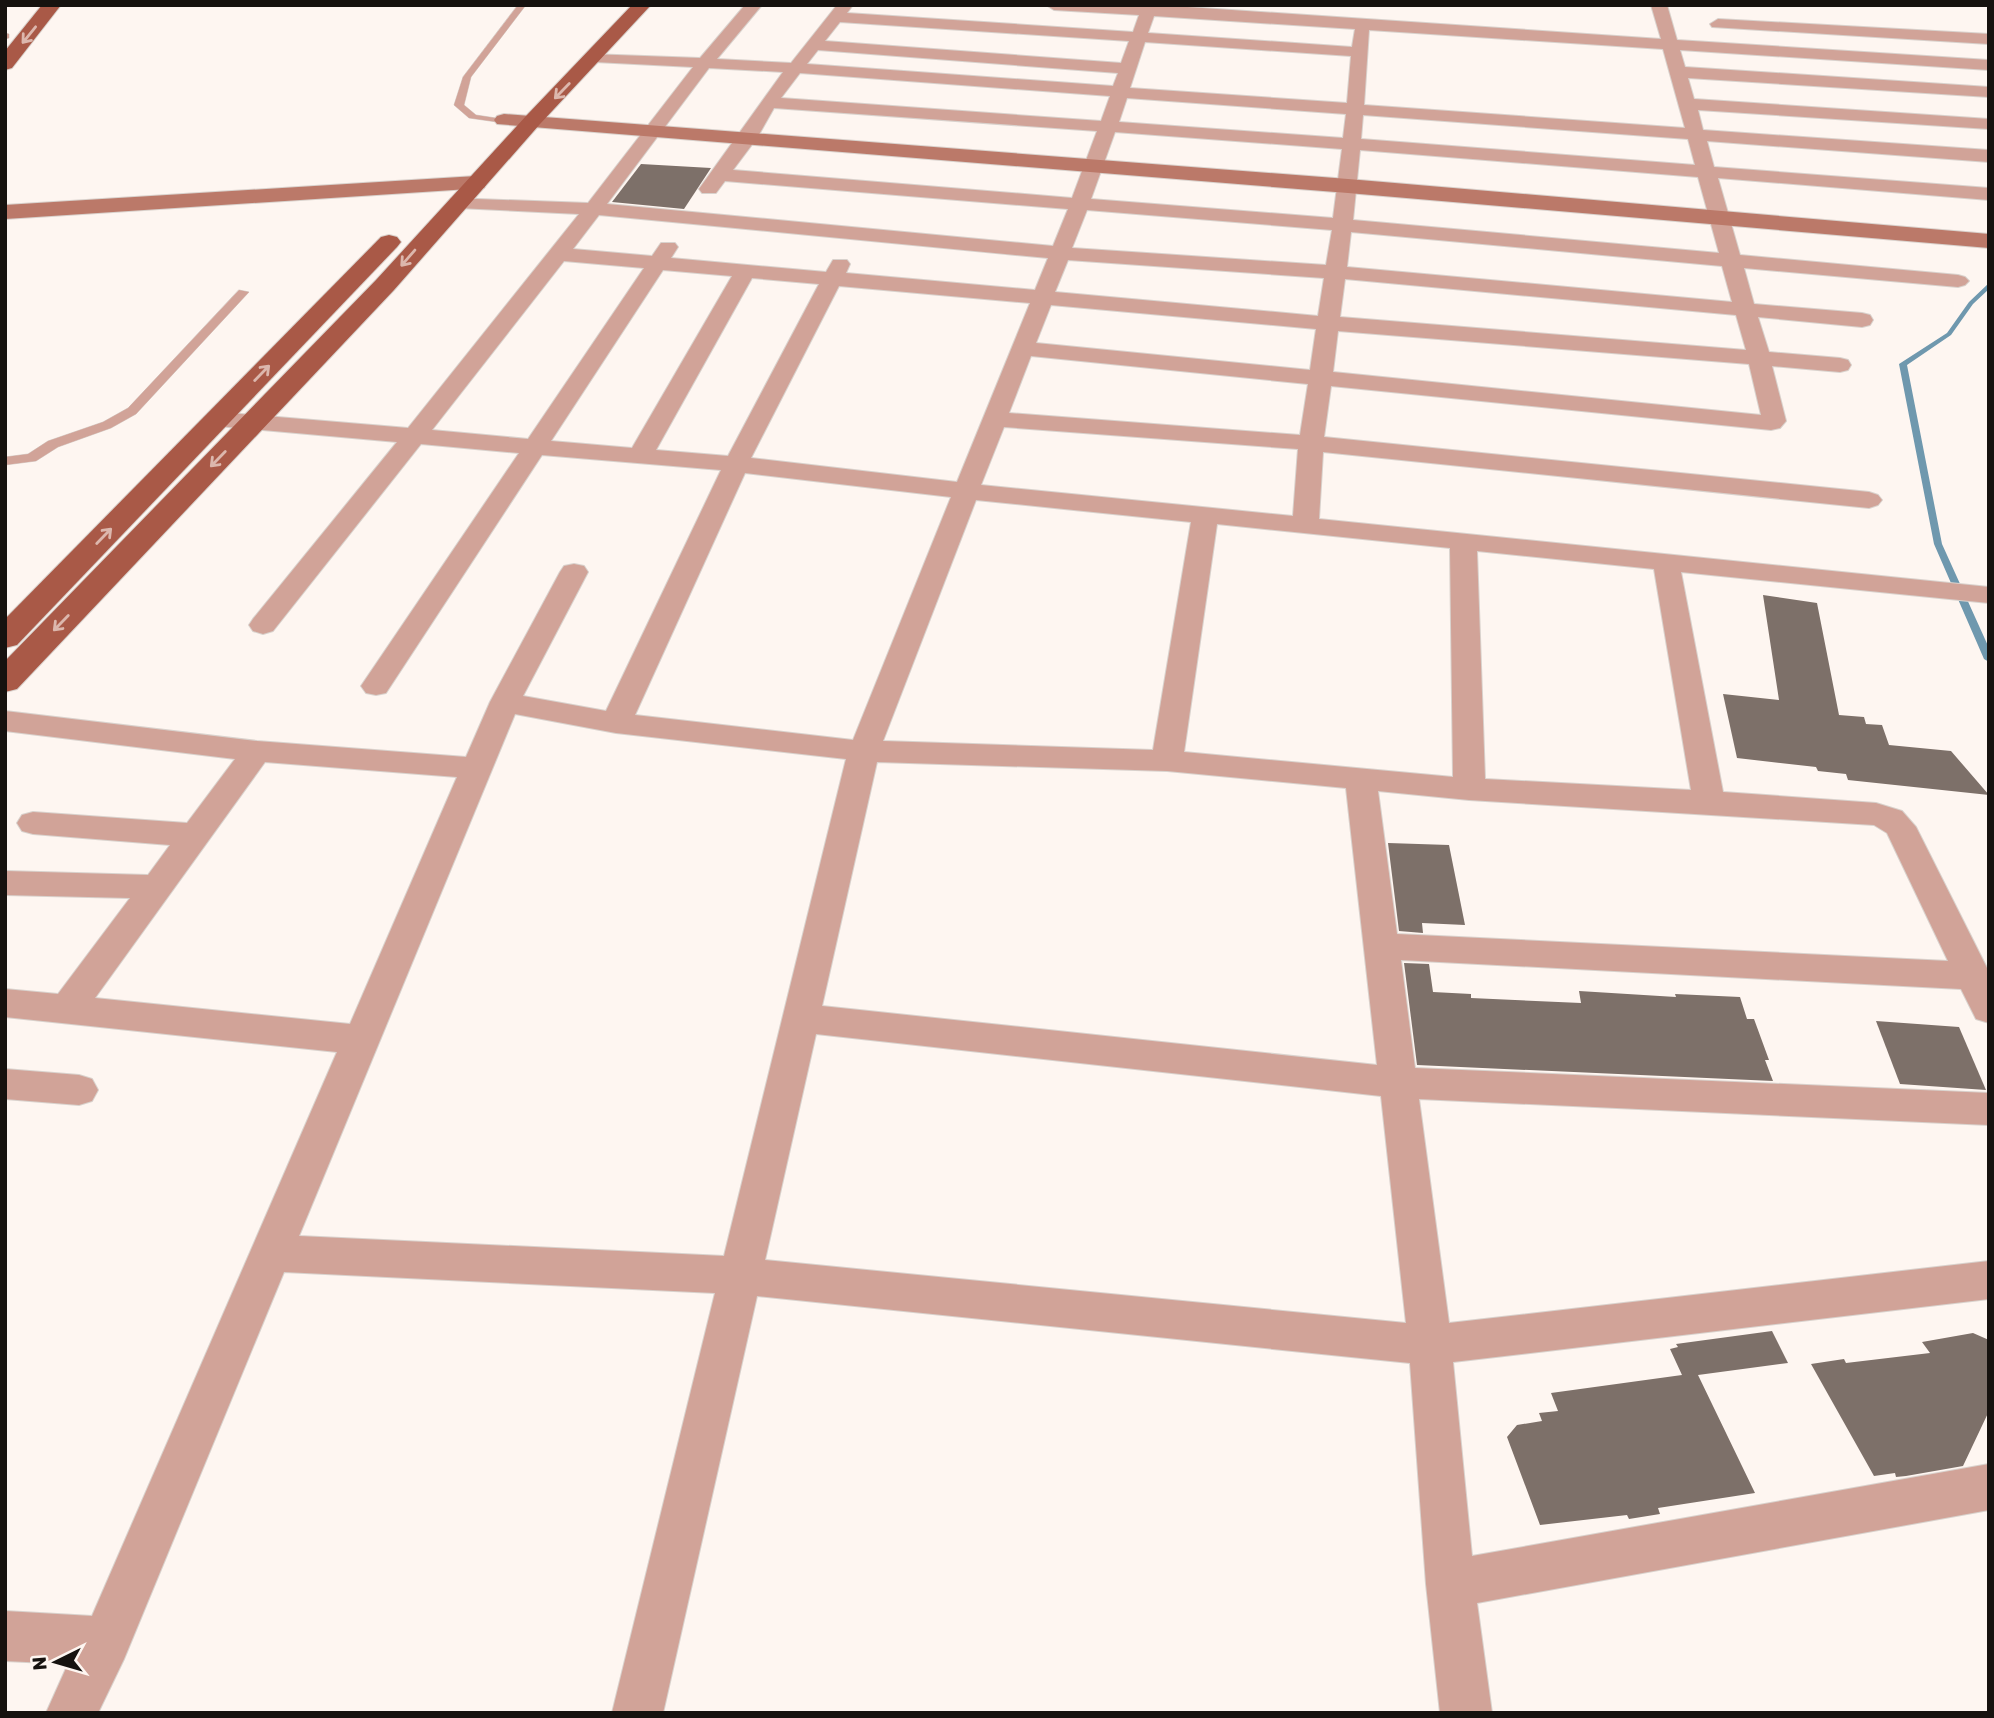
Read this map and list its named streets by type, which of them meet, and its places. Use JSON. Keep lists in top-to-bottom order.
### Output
{
  "north": "left"
}
